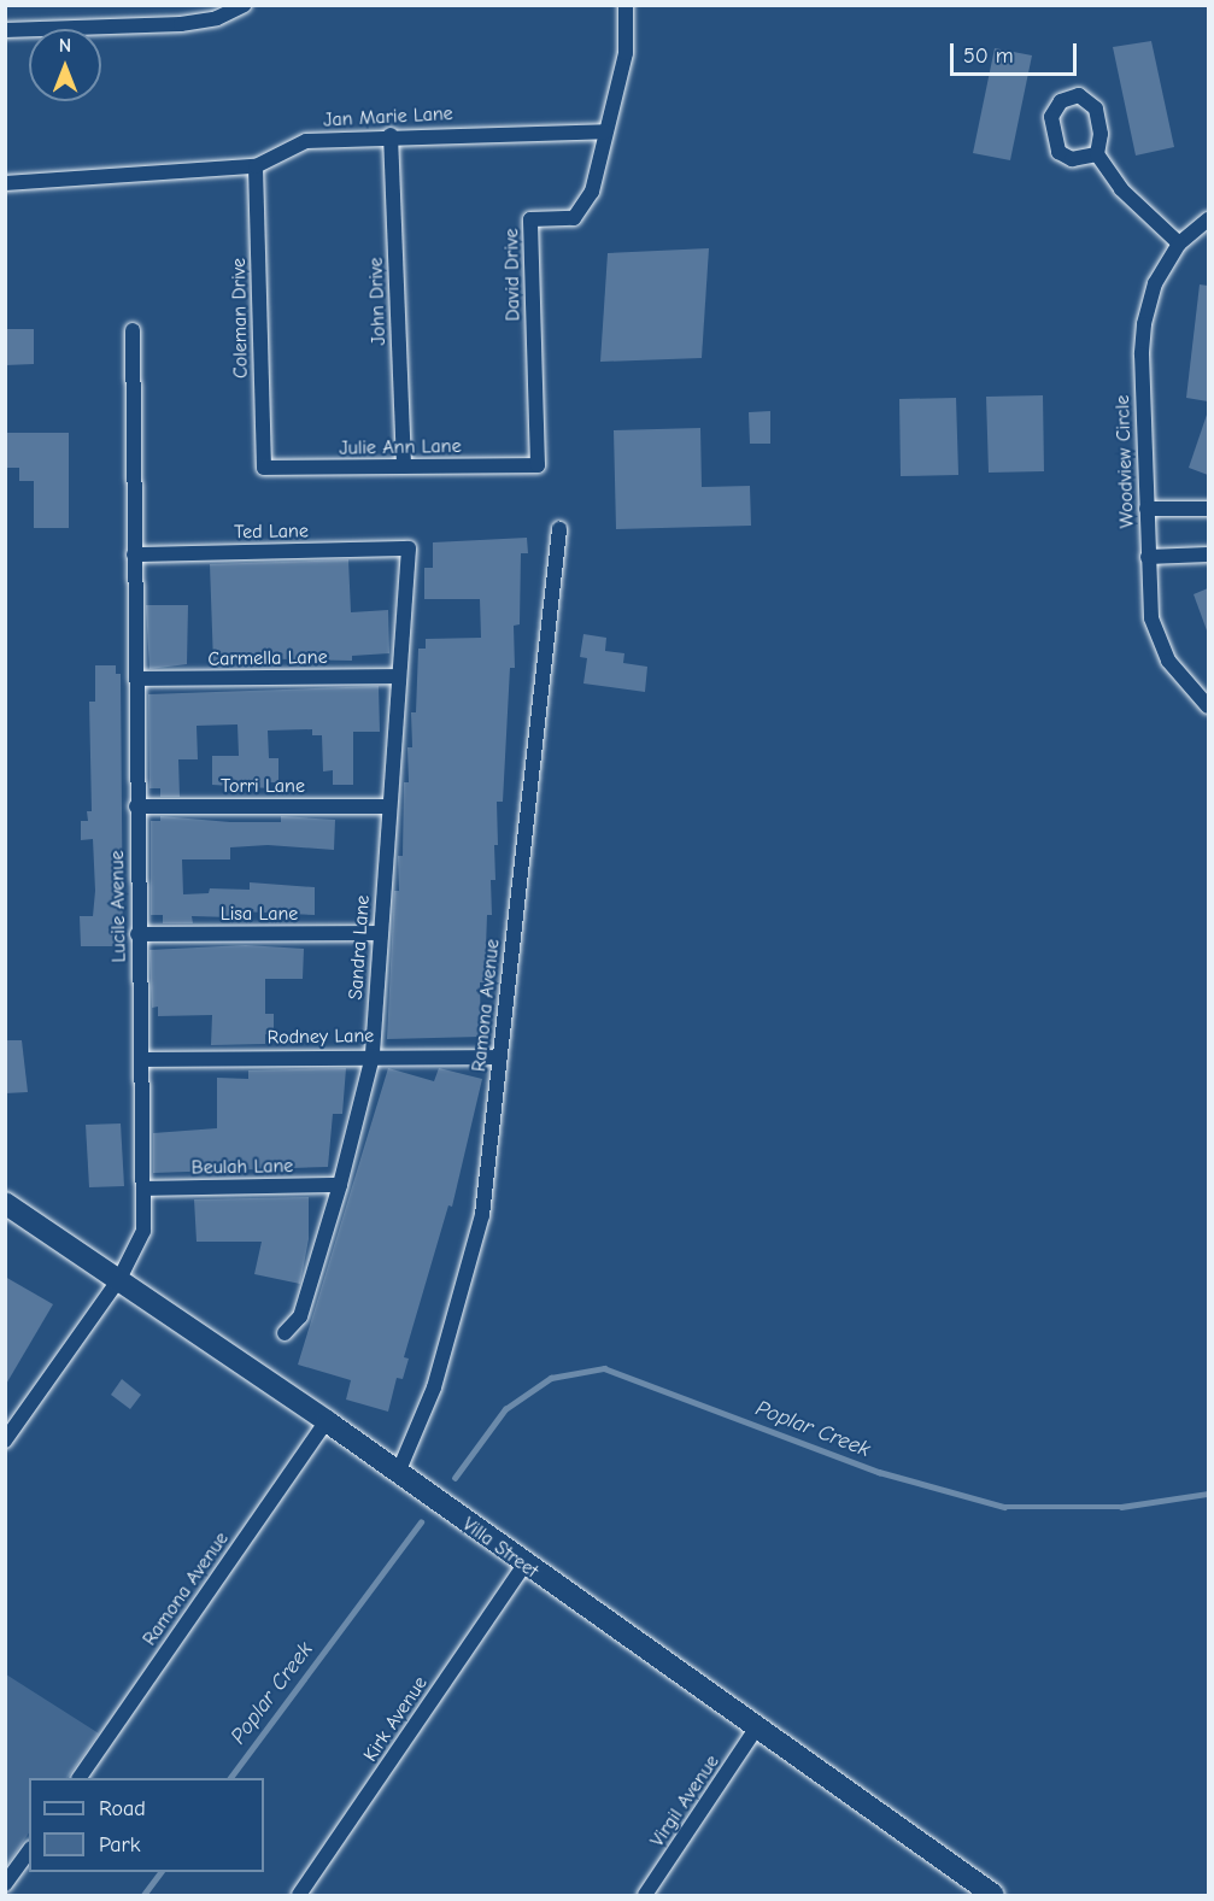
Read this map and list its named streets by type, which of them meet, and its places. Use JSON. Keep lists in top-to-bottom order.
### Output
{
  "streets": {
    "main road": ["Villa Street"],
    "street": [
      "Jan Marie Lane",
      "David Drive",
      "John Drive",
      "Coleman Drive",
      "Julie Ann Lane",
      "Woodview Circle",
      "Ted Lane",
      "Carmella Lane",
      "Torri Lane",
      "Lucile Avenue",
      "Lisa Lane",
      "Sandra Lane",
      "Ramona Avenue",
      "Rodney Lane",
      "Beulah Lane",
      "Kirk Avenue",
      "Virgil Avenue"
    ]
  },
  "crossings": [
    ["Jan Marie Lane", "David Drive"],
    ["Jan Marie Lane", "John Drive"],
    ["Jan Marie Lane", "Coleman Drive"],
    ["David Drive", "Julie Ann Lane"],
    ["John Drive", "Julie Ann Lane"],
    ["Coleman Drive", "Julie Ann Lane"],
    ["Ted Lane", "Lucile Avenue"],
    ["Ted Lane", "Sandra Lane"],
    ["Carmella Lane", "Lucile Avenue"],
    ["Carmella Lane", "Sandra Lane"],
    ["Torri Lane", "Lucile Avenue"],
    ["Torri Lane", "Sandra Lane"],
    ["Lucile Avenue", "Lisa Lane"],
    ["Lucile Avenue", "Rodney Lane"],
    ["Lucile Avenue", "Beulah Lane"],
    ["Lucile Avenue", "Villa Street"],
    ["Lisa Lane", "Sandra Lane"],
    ["Sandra Lane", "Rodney Lane"],
    ["Sandra Lane", "Beulah Lane"],
    ["Ramona Avenue", "Rodney Lane"],
    ["Ramona Avenue", "Villa Street"],
    ["Villa Street", "Kirk Avenue"],
    ["Villa Street", "Virgil Avenue"]
  ],
  "water": ["Poplar Creek"],
  "legend": ["Road", "Park"],
  "scale_bar": "50 m",
  "north": "top"
}
